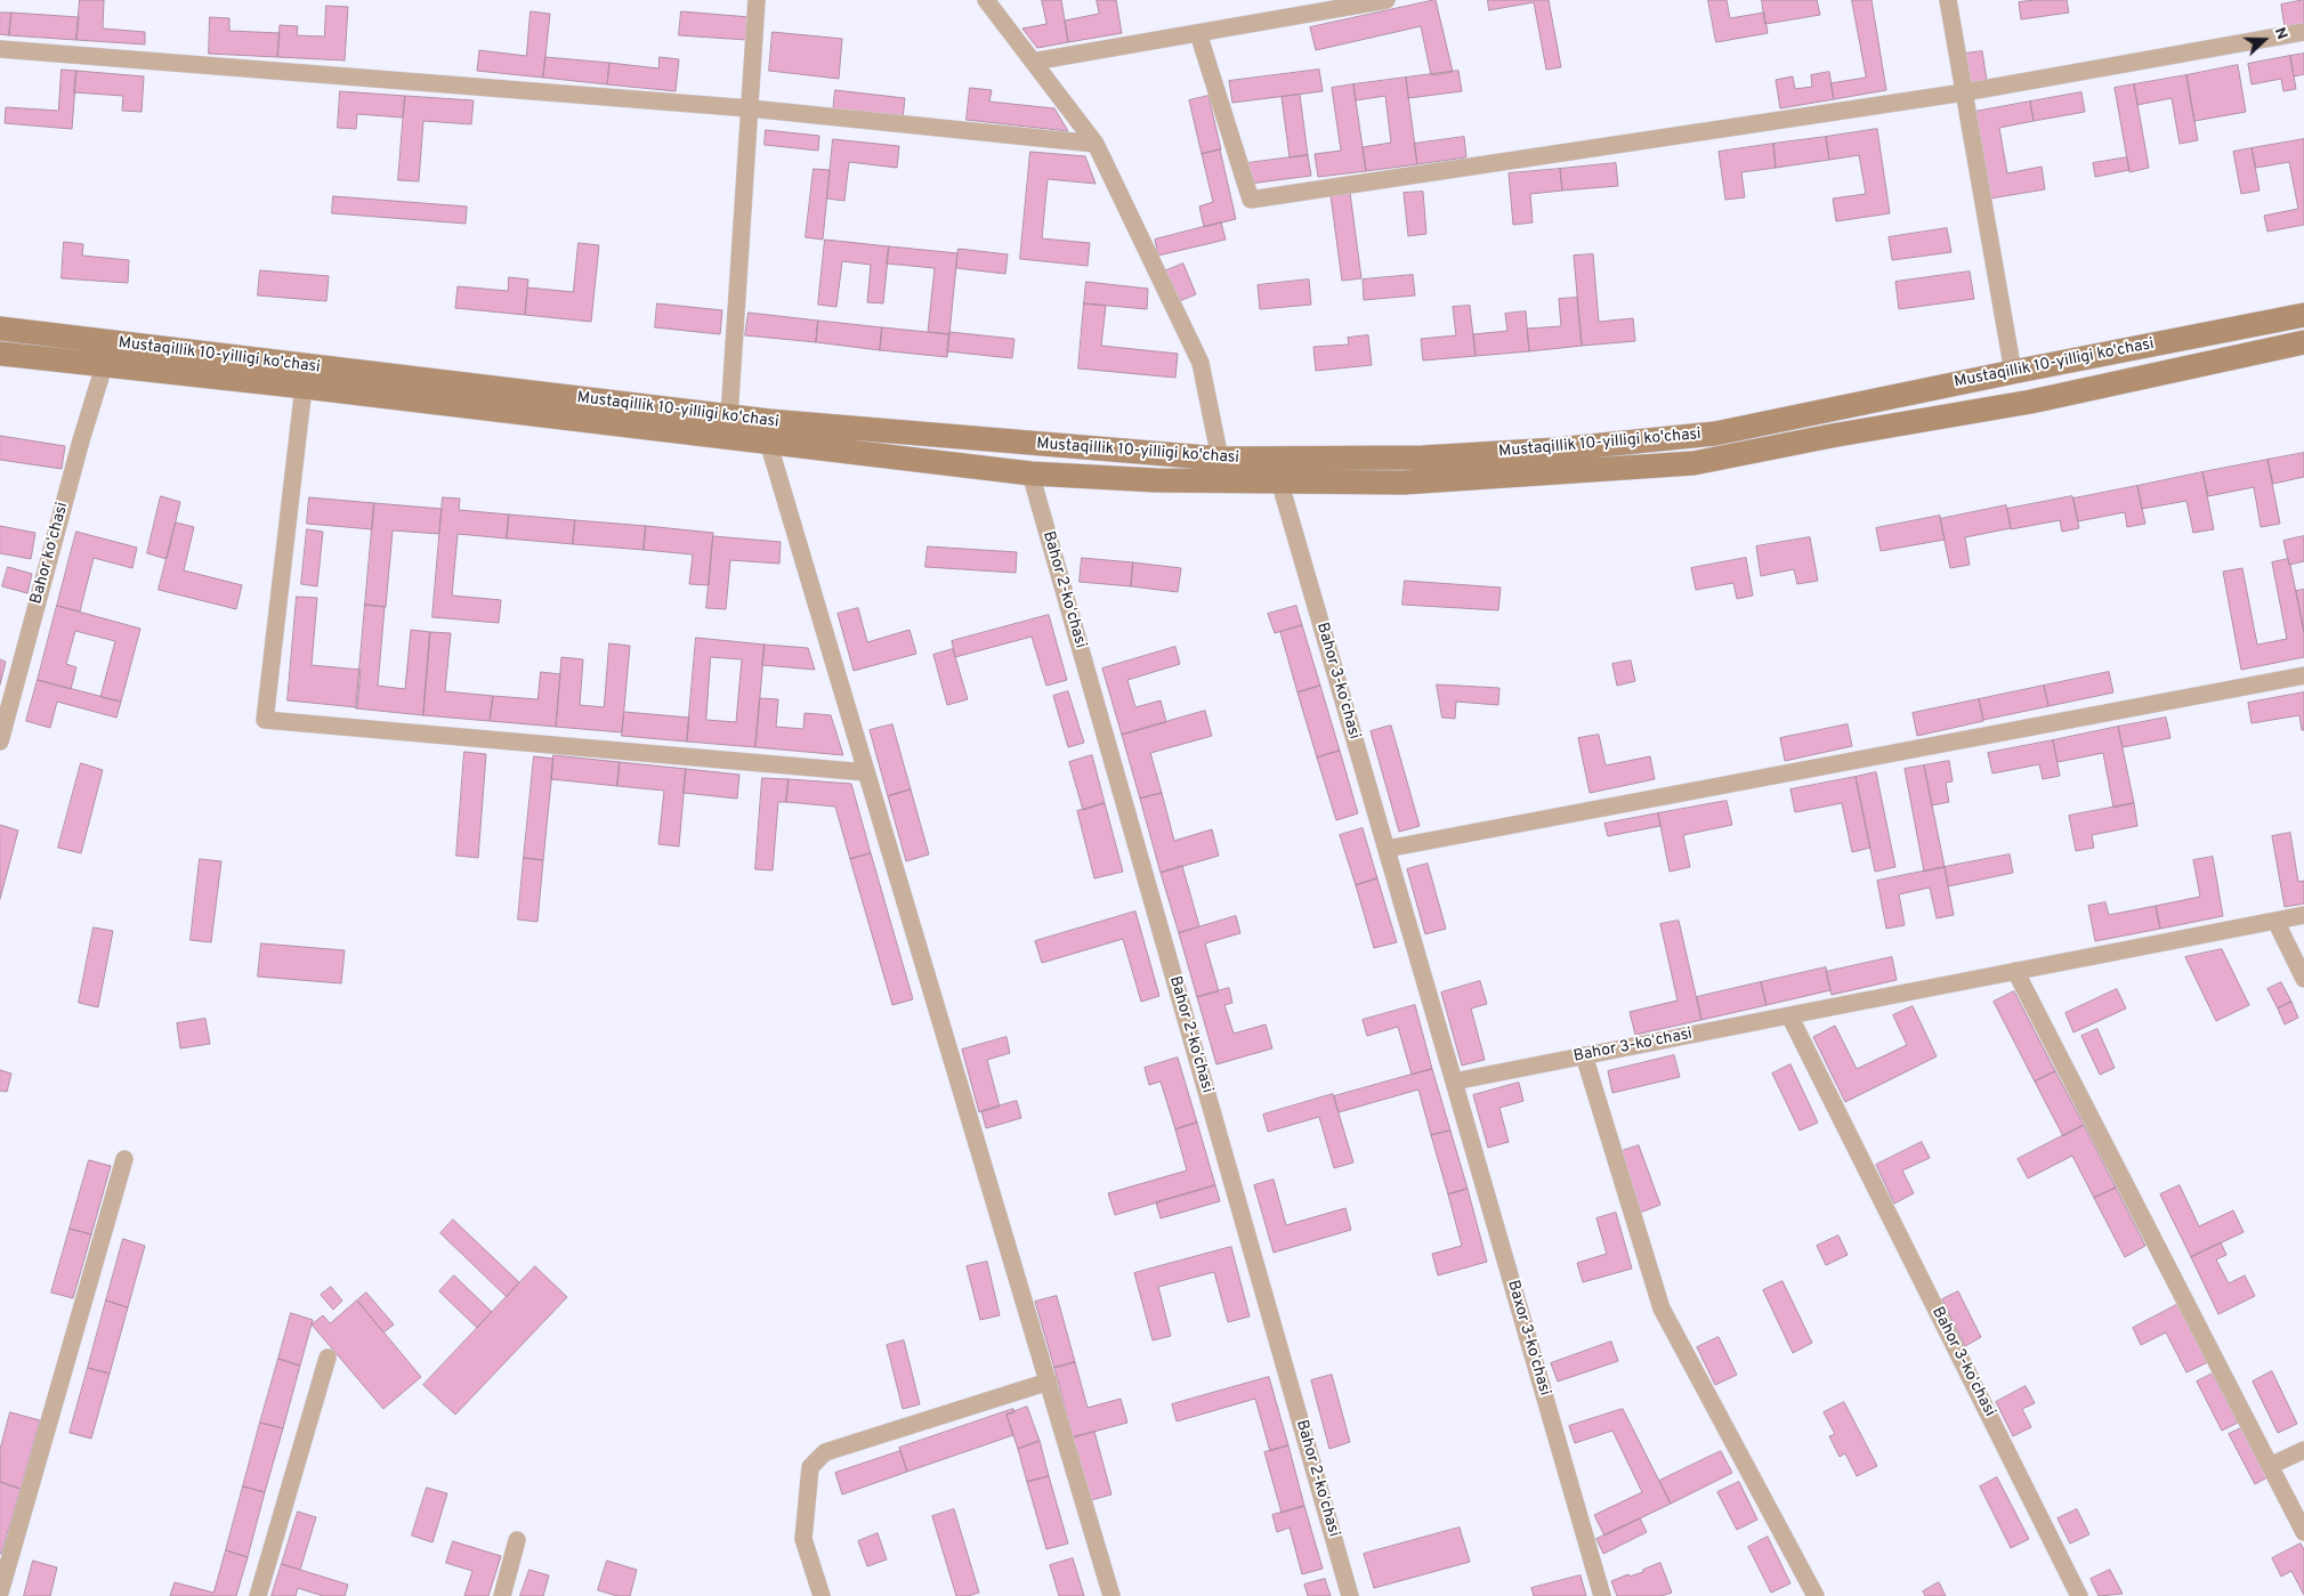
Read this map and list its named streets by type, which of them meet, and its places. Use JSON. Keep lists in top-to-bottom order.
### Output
{
  "streets": {
    "main road": ["Mustaqillik 10-yilligi ko'chasi"],
    "street": [
      "Bahor koʻchasi",
      "Bahor 2-koʻchasi",
      "Bahor 3-koʻchasi",
      "Baxor 3-koʻchasi"
    ]
  },
  "crossings": [
    ["Mustaqillik 10-yilligi ko'chasi", "Bahor koʻchasi"],
    ["Mustaqillik 10-yilligi ko'chasi", "Bahor 2-koʻchasi"],
    ["Mustaqillik 10-yilligi ko'chasi", "Bahor 3-koʻchasi"],
    ["Bahor 3-koʻchasi", "Baxor 3-koʻchasi"]
  ],
  "north": "right"
}
